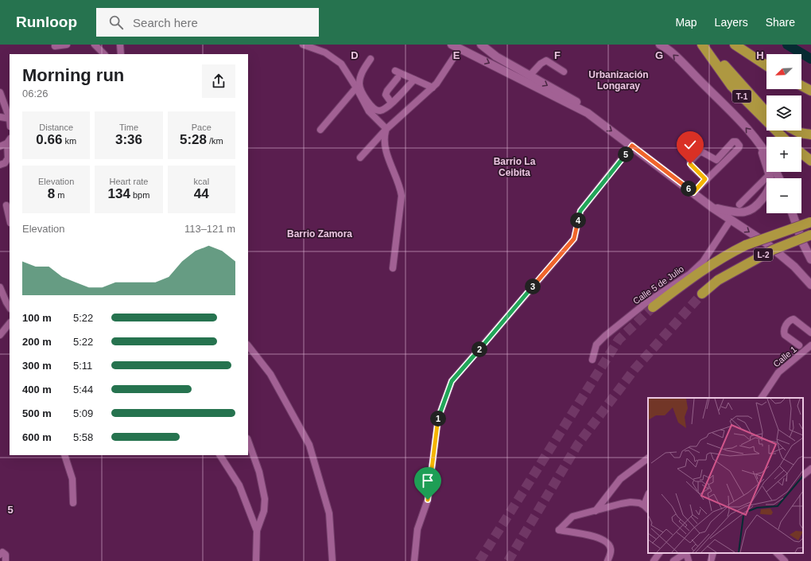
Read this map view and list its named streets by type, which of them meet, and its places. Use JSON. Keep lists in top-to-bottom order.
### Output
{
  "streets": {
    "highway": ["T-1", "L-2"],
    "street": ["Calle 5 de Julio", "Calle 1"]
  },
  "districts": ["Urbanización Longaray", "Barrio La Ceibita", "Barrio Zamora"],
  "north": "bottom left",
  "page": {
    "header": "Runloop",
    "search": "Search here",
    "nav": ["Map", "Layers", "Share"],
    "map_buttons": ["+", "−"],
    "heading": ["Morning run", "06:26"],
    "stats": [
      ["Distance", "0.66 km"],
      ["Time", "3:36"],
      ["Pace", "5:28 /km"],
      ["Elevation", "8 m"],
      ["Heart rate", "134 bpm"],
      ["kcal", "44"]
    ],
    "pins": [
      "5",
      "6",
      "4",
      "3",
      "2",
      "1"
    ],
    "chart": ["Elevation", "113–121 m"],
    "list": [
      {
        "name": "100 m",
        "note": "5:22"
      },
      {
        "name": "200 m",
        "note": "5:22"
      },
      {
        "name": "300 m",
        "note": "5:11"
      },
      {
        "name": "400 m",
        "note": "5:44"
      },
      {
        "name": "500 m",
        "note": "5:09"
      },
      {
        "name": "600 m",
        "note": "5:58"
      }
    ]
  },
  "grid": {
    "columns": [
      "D",
      "E",
      "F",
      "G",
      "H"
    ],
    "rows": ["5"]
  }
}
